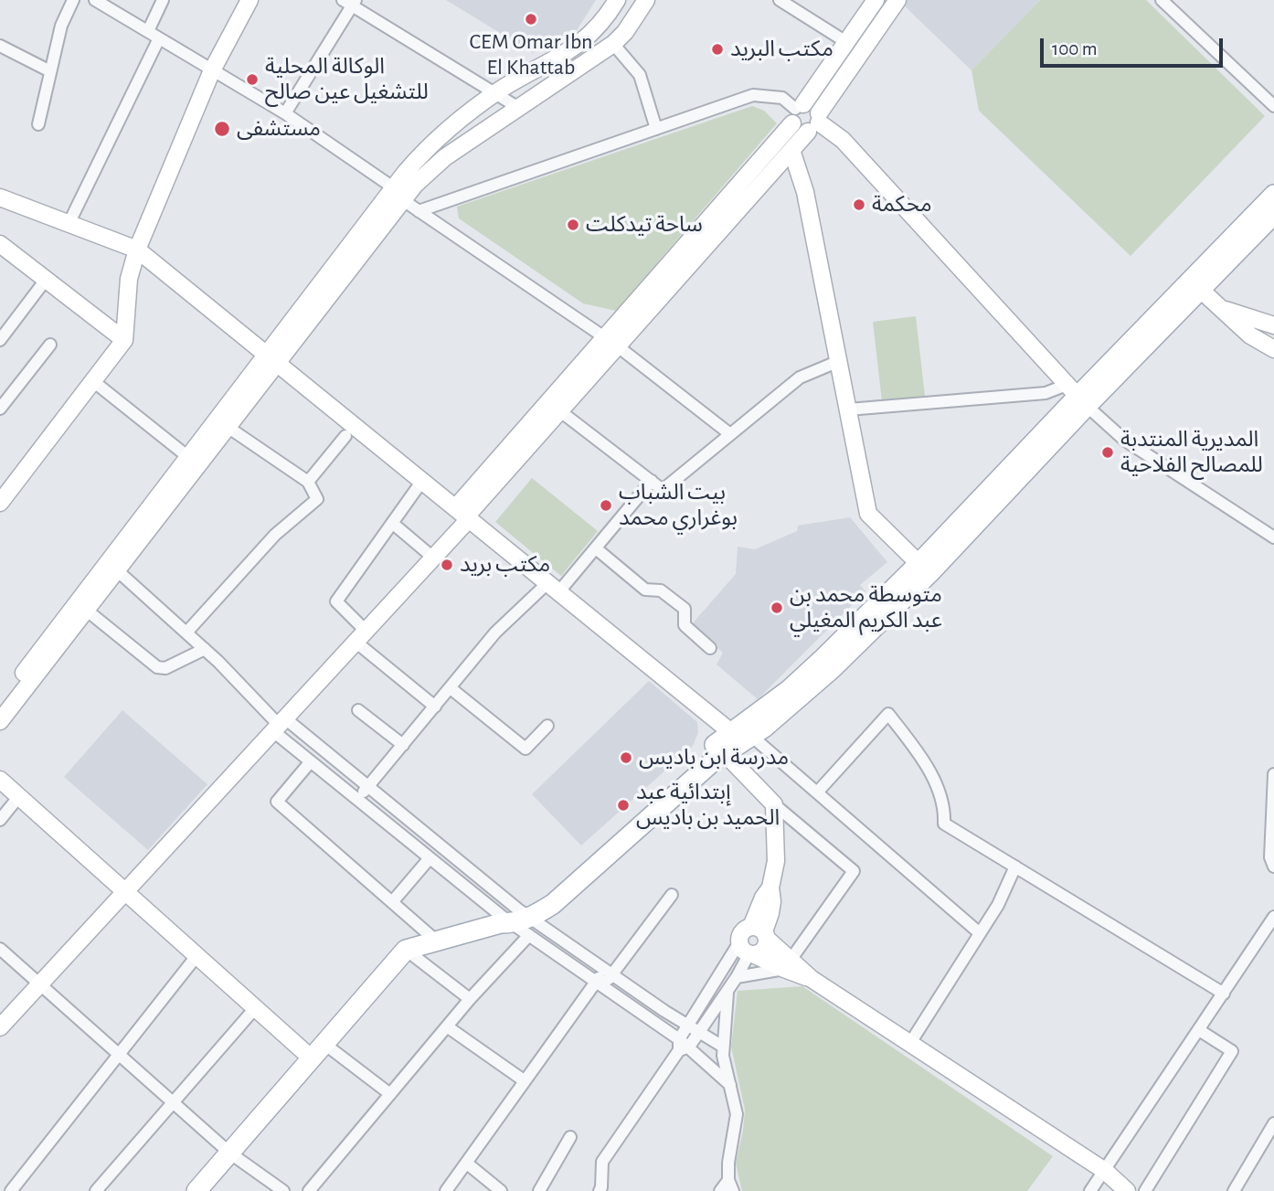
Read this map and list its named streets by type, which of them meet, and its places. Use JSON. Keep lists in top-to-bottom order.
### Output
{
  "places": [
    "CEM Omar Ibn El Khattab",
    "مكتب البريد",
    "الوكالة المحلية للتشغيل عين صالح",
    "مستشفى",
    "محكمة",
    "ساحة تيدكلت",
    "المديرية المنتدبة للمصالح الفلاحية",
    "بيت الشباب بوغراري محمد",
    "مكتب بريد",
    "متوسطة محمد بن عبد الكريم المغيلي",
    "مدرسة ابن باديس",
    "إبتدائية عبد الحميد بن باديس"
  ],
  "scale_bar": "100 m"
}
